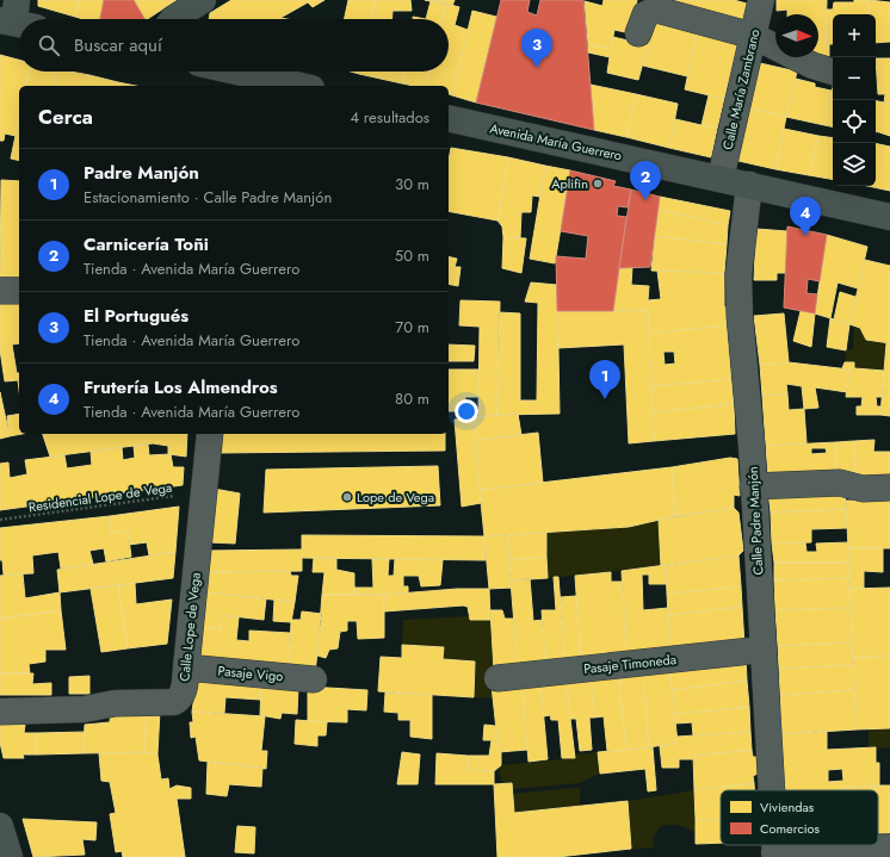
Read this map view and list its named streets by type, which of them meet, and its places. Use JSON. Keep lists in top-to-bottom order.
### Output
{
  "streets": {
    "main road": ["Avenida María Guerrero"],
    "street": [
      "Calle María Zambrano",
      "Calle Padre Manjón",
      "Calle Lope de Vega",
      "Pasaje Timoneda",
      "Pasaje Vigo"
    ],
    "path": ["Residencial Lope de Vega"]
  },
  "crossings": [
    ["Calle María Zambrano", "Avenida María Guerrero"],
    ["Avenida María Guerrero", "Calle Padre Manjón"],
    ["Residencial Lope de Vega", "Calle Lope de Vega"],
    ["Calle Padre Manjón", "Pasaje Timoneda"],
    ["Calle Lope de Vega", "Pasaje Vigo"]
  ],
  "places": ["Aplifin", "Lope de Vega"],
  "legend": ["Viviendas", "Comercios"],
  "north": "right",
  "page": {
    "map_buttons": ["+", "−"],
    "search": "Buscar aquí",
    "pins": [
      "3",
      "2",
      "4",
      "1"
    ],
    "heading": ["Cerca", "4 resultados"],
    "list": [
      {
        "mark": "1",
        "name": "Padre Manjón",
        "note": "Estacionamiento · Calle Padre Manjón",
        "value": "30 m"
      },
      {
        "mark": "2",
        "name": "Carnicería Toñi",
        "note": "Tienda · Avenida María Guerrero",
        "value": "50 m"
      },
      {
        "mark": "3",
        "name": "El Portugués",
        "note": "Tienda · Avenida María Guerrero",
        "value": "70 m"
      },
      {
        "mark": "4",
        "name": "Frutería Los Almendros",
        "note": "Tienda · Avenida María Guerrero",
        "value": "80 m"
      }
    ]
  }
}
